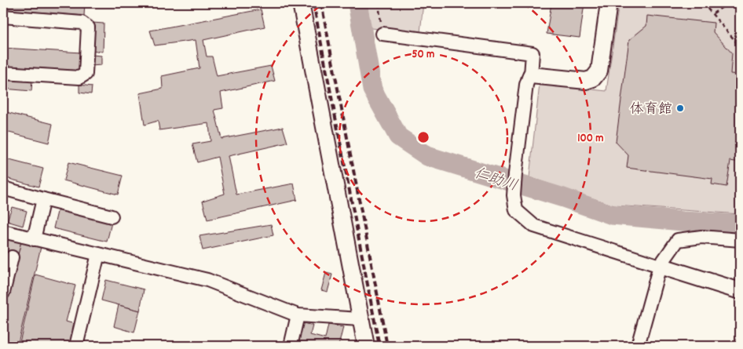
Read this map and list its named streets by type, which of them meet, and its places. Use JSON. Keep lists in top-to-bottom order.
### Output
{
  "water": ["仁助川"],
  "places": ["体育館"],
  "rings": ["50 m", "100 m"]
}
